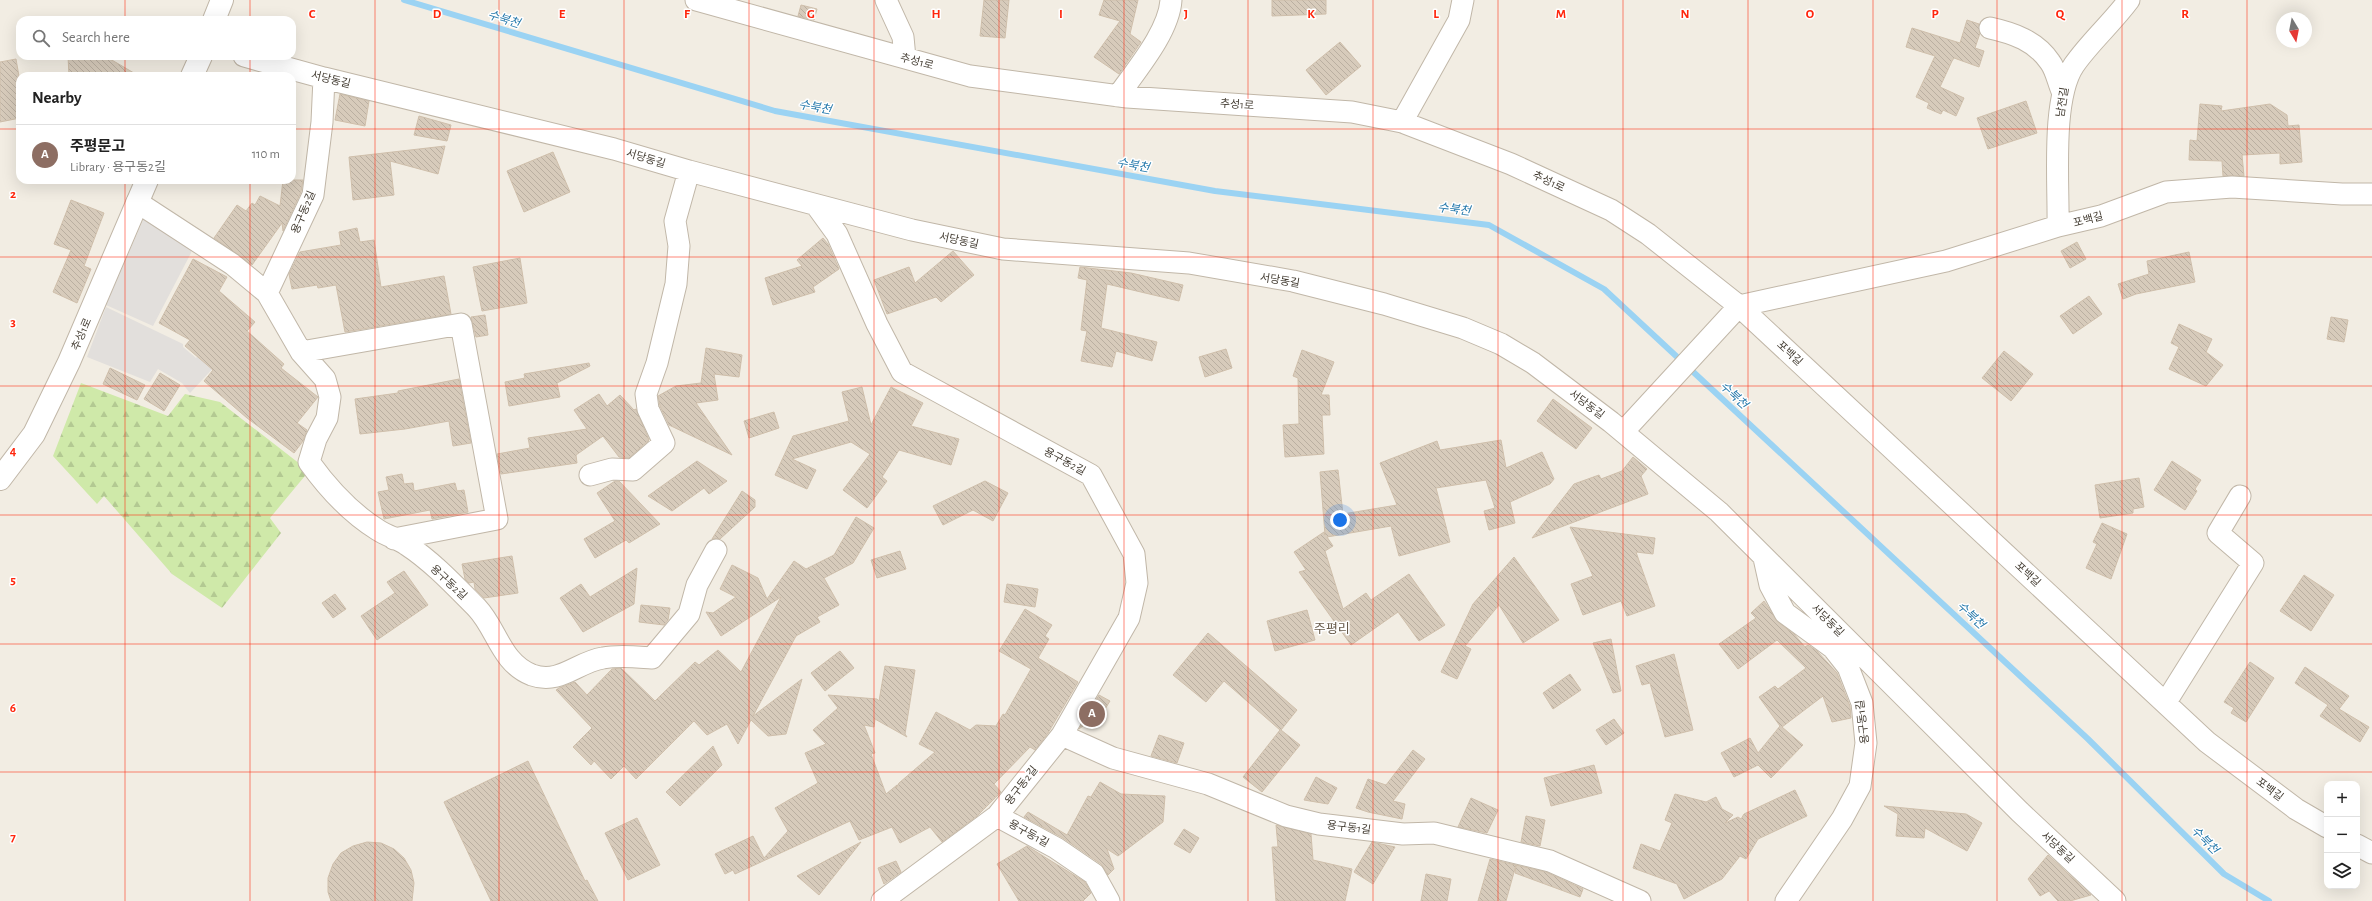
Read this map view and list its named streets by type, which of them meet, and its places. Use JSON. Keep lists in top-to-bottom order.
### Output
{
  "streets": {
    "street": [
      "추성1로",
      "서당동길",
      "남전길",
      "용구동2길",
      "포백길",
      "용구동1길"
    ]
  },
  "crossings": [
    ["추성1로", "용구동2길"],
    ["추성1로", "포백길"],
    ["서당동길", "용구동2길"],
    ["서당동길", "용구동1길"],
    ["남전길", "포백길"],
    ["용구동2길", "용구동1길"]
  ],
  "districts": ["주평리"],
  "water": ["수북천"],
  "north": "bottom",
  "page": {
    "search": "Search here",
    "heading": "Nearby",
    "list": [
      {
        "mark": "A",
        "name": "주평문고",
        "note": "Library · 용구동2길",
        "value": "110 m"
      }
    ],
    "pins": "A",
    "map_buttons": ["+", "−"]
  },
  "grid": {
    "columns": [
      "C",
      "D",
      "E",
      "F",
      "G",
      "H",
      "I",
      "J",
      "K",
      "L",
      "M",
      "N",
      "O",
      "P",
      "Q",
      "R"
    ],
    "rows": [
      "2",
      "3",
      "4",
      "5",
      "6",
      "7"
    ]
  }
}
